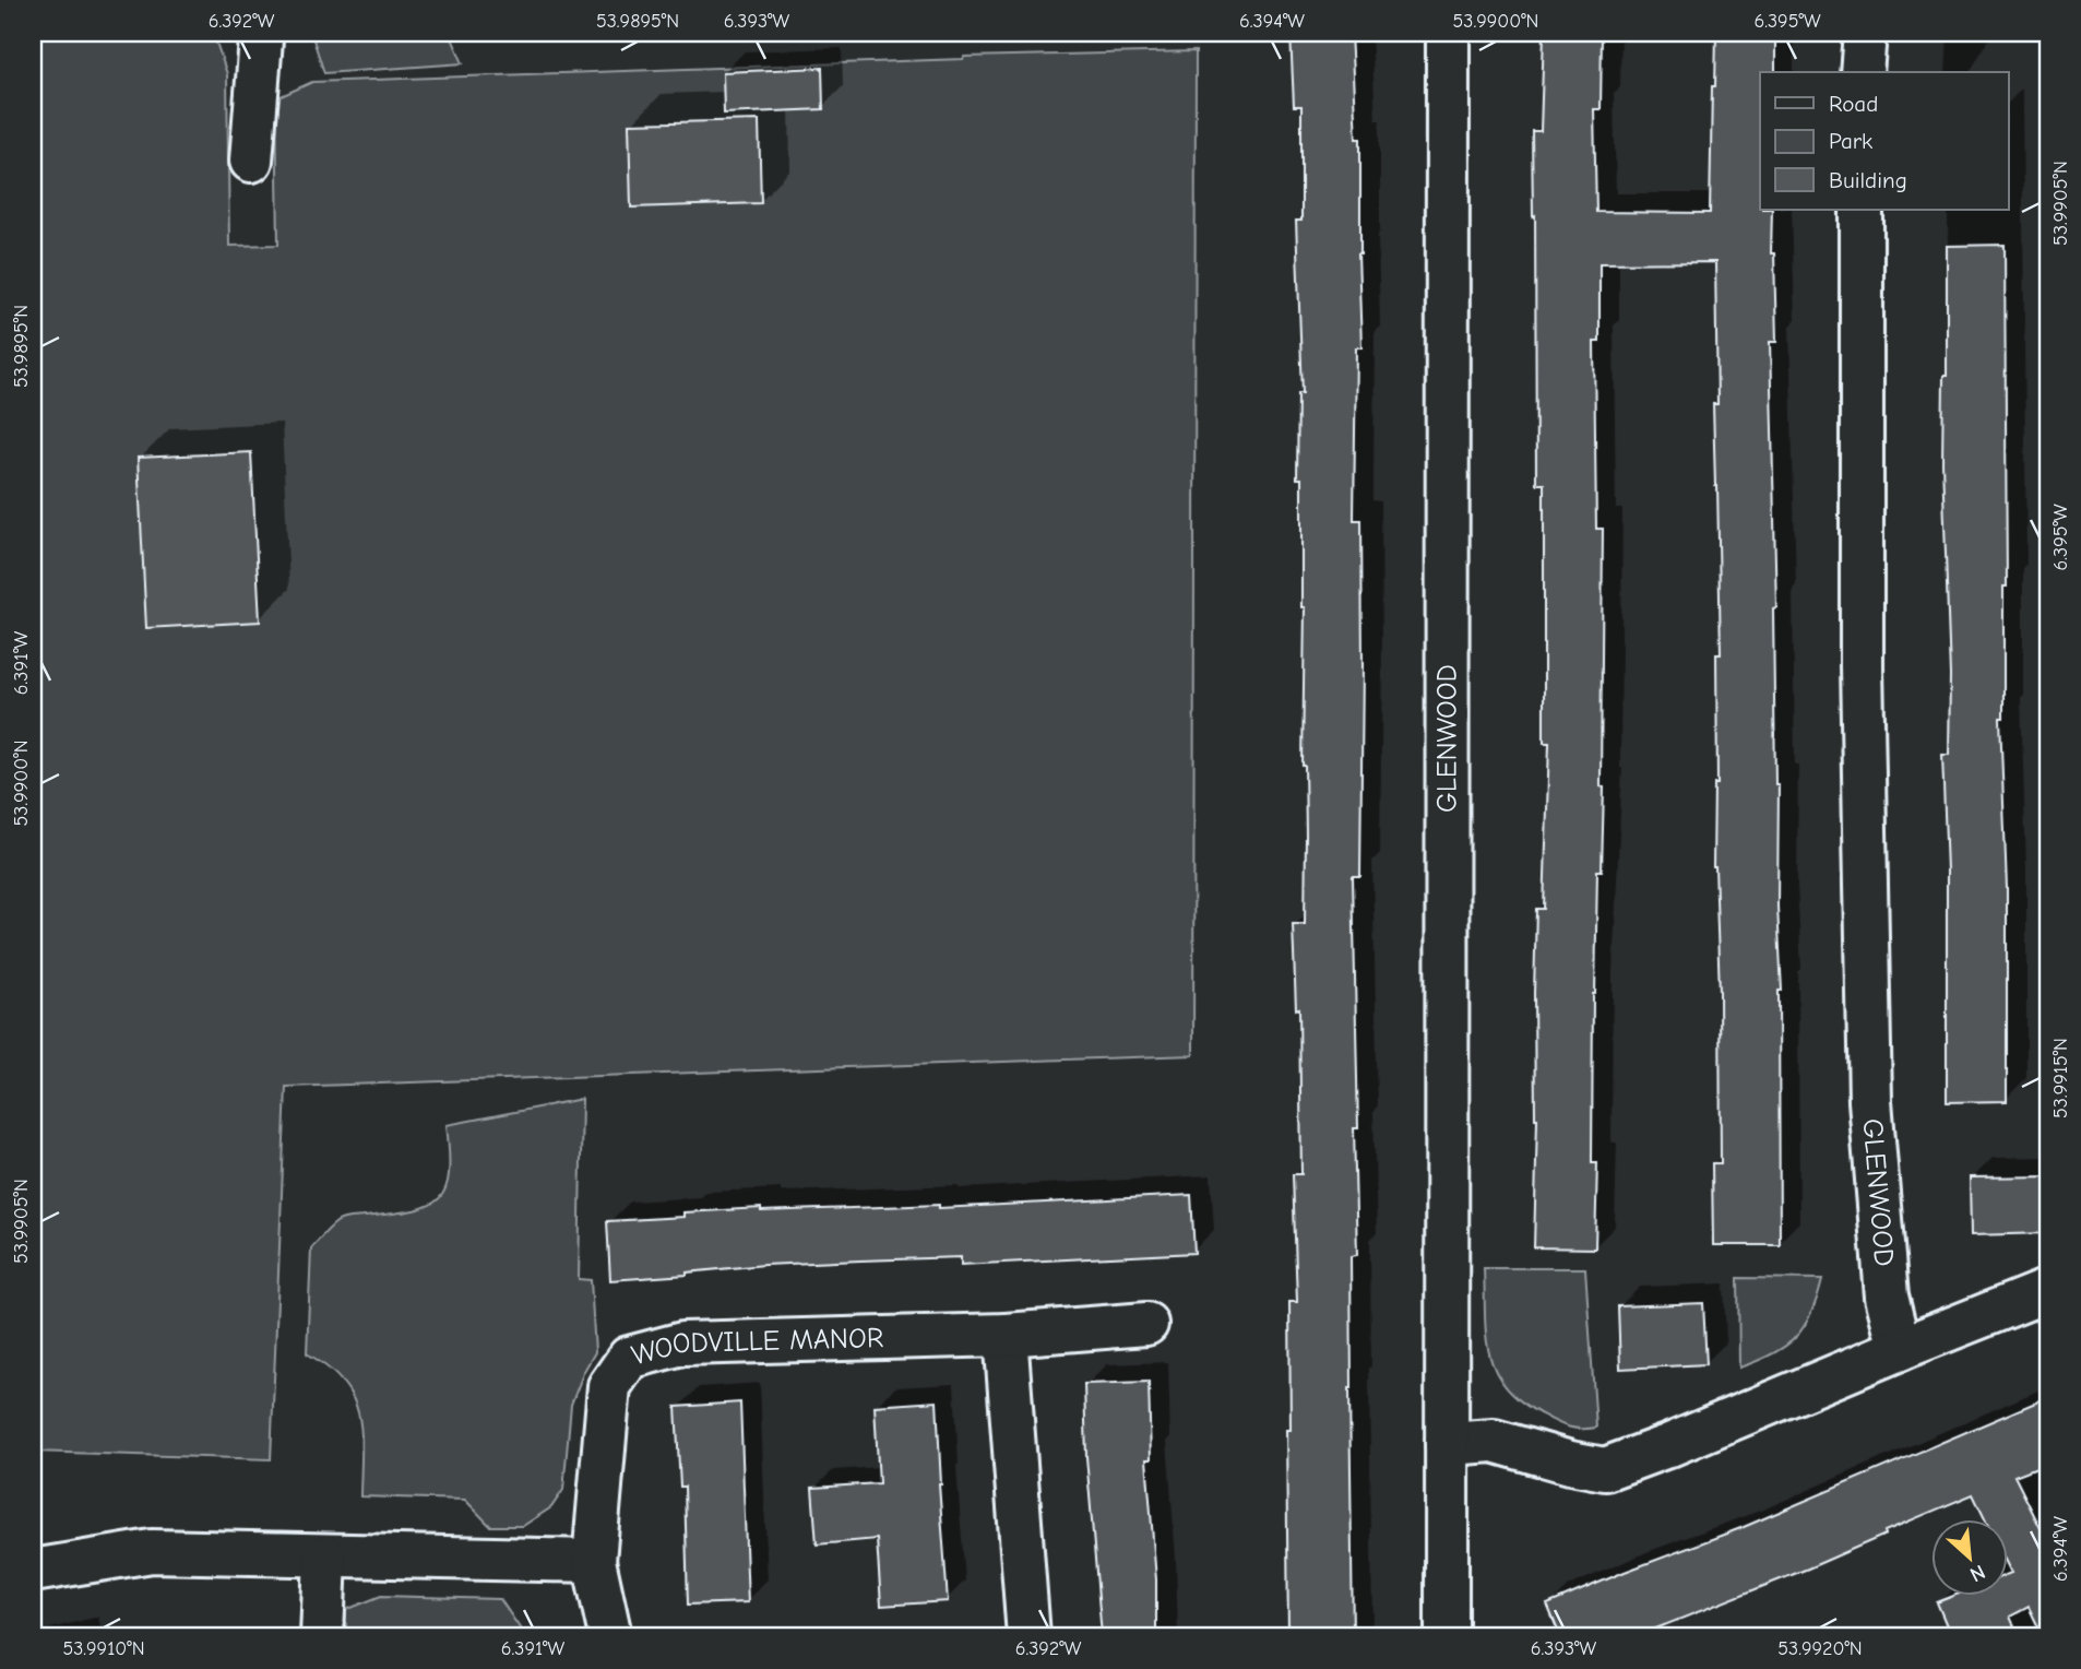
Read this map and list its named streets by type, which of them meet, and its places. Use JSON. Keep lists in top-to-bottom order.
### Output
{
  "streets": {
    "street": ["GLENWOOD", "WOODVILLE MANOR"]
  },
  "legend": ["Road", "Park", "Building"],
  "north": "bottom right",
  "coordinates": [
    "6.392°W",
    "53.9895°N",
    "6.393°W",
    "6.394°W",
    "53.9900°N",
    "6.395°W",
    "53.9905°N",
    "6.391°W",
    "53.9915°N",
    "53.9910°N",
    "53.9920°N"
  ]
}
